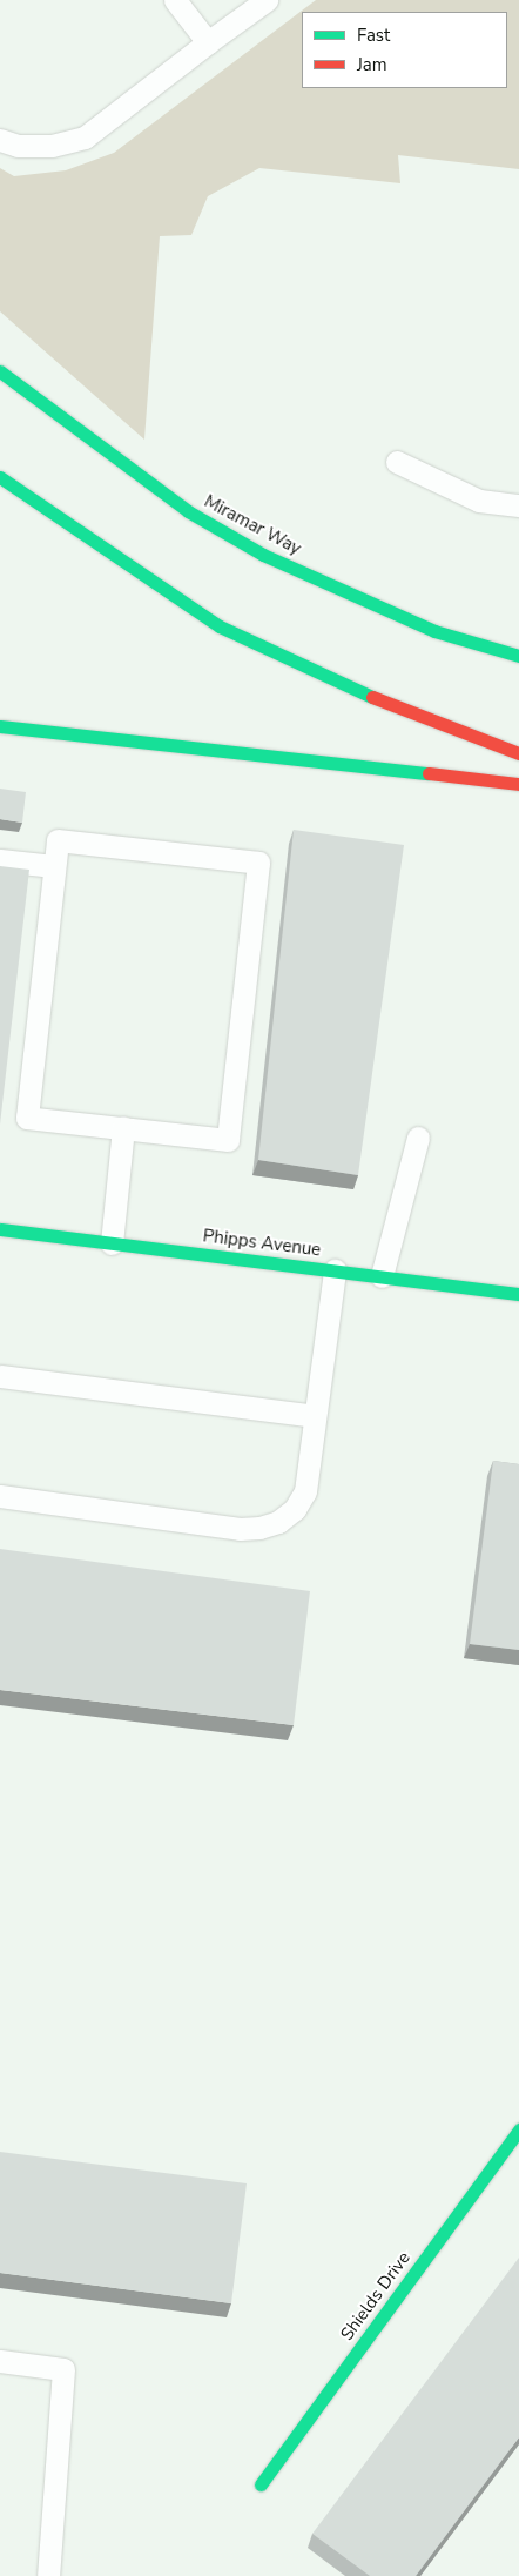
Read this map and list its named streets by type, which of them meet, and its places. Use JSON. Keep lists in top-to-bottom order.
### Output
{
  "streets": {
    "street": ["Miramar Way", "Phipps Avenue", "Shields Drive"]
  },
  "legend": ["Fast", "Jam"]
}
